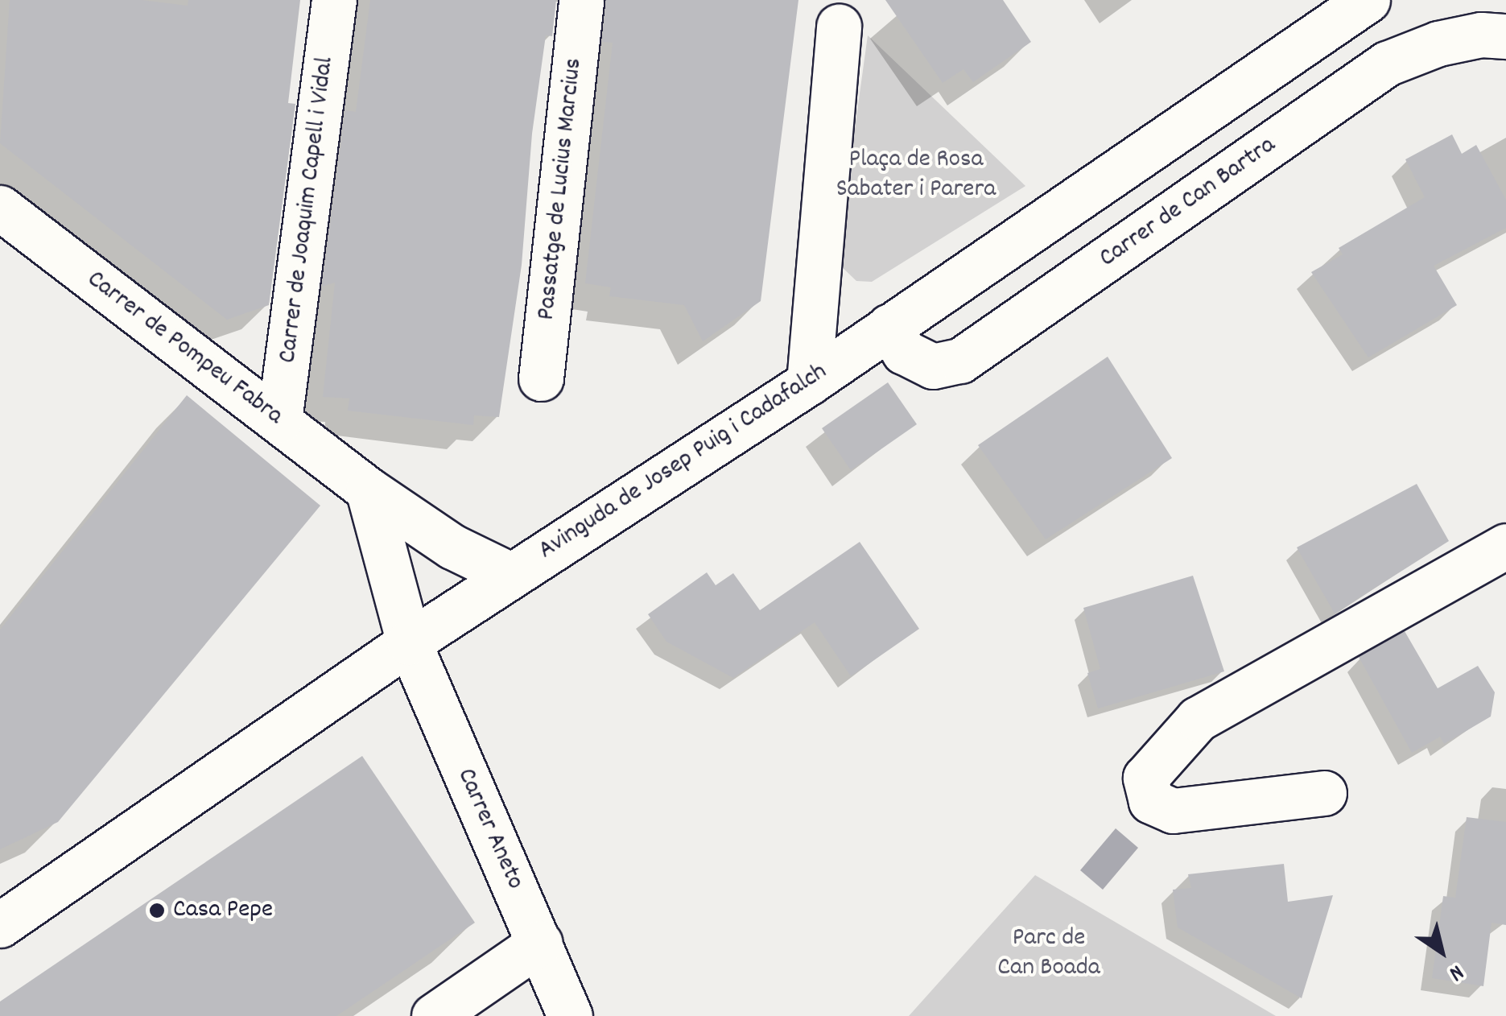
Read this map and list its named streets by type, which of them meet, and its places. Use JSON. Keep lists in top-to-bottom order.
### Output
{
  "streets": {
    "street": [
      "Passatge de Lucius Marcius",
      "Carrer de Can Bartra",
      "Carrer de Joaquim Capell i Vidal",
      "Carrer de Pompeu Fabra",
      "Avinguda de Josep Puig i Cadafalch",
      "Carrer Aneto"
    ]
  },
  "crossings": [
    ["Carrer de Can Bartra", "Avinguda de Josep Puig i Cadafalch"],
    ["Carrer de Joaquim Capell i Vidal", "Carrer de Pompeu Fabra"],
    ["Carrer de Pompeu Fabra", "Avinguda de Josep Puig i Cadafalch"],
    ["Avinguda de Josep Puig i Cadafalch", "Carrer Aneto"]
  ],
  "parks": ["Plaça de Rosa Sabater i Parera", "Parc de Can Boada"],
  "places": ["Casa Pepe"],
  "north": "bottom right"
}
